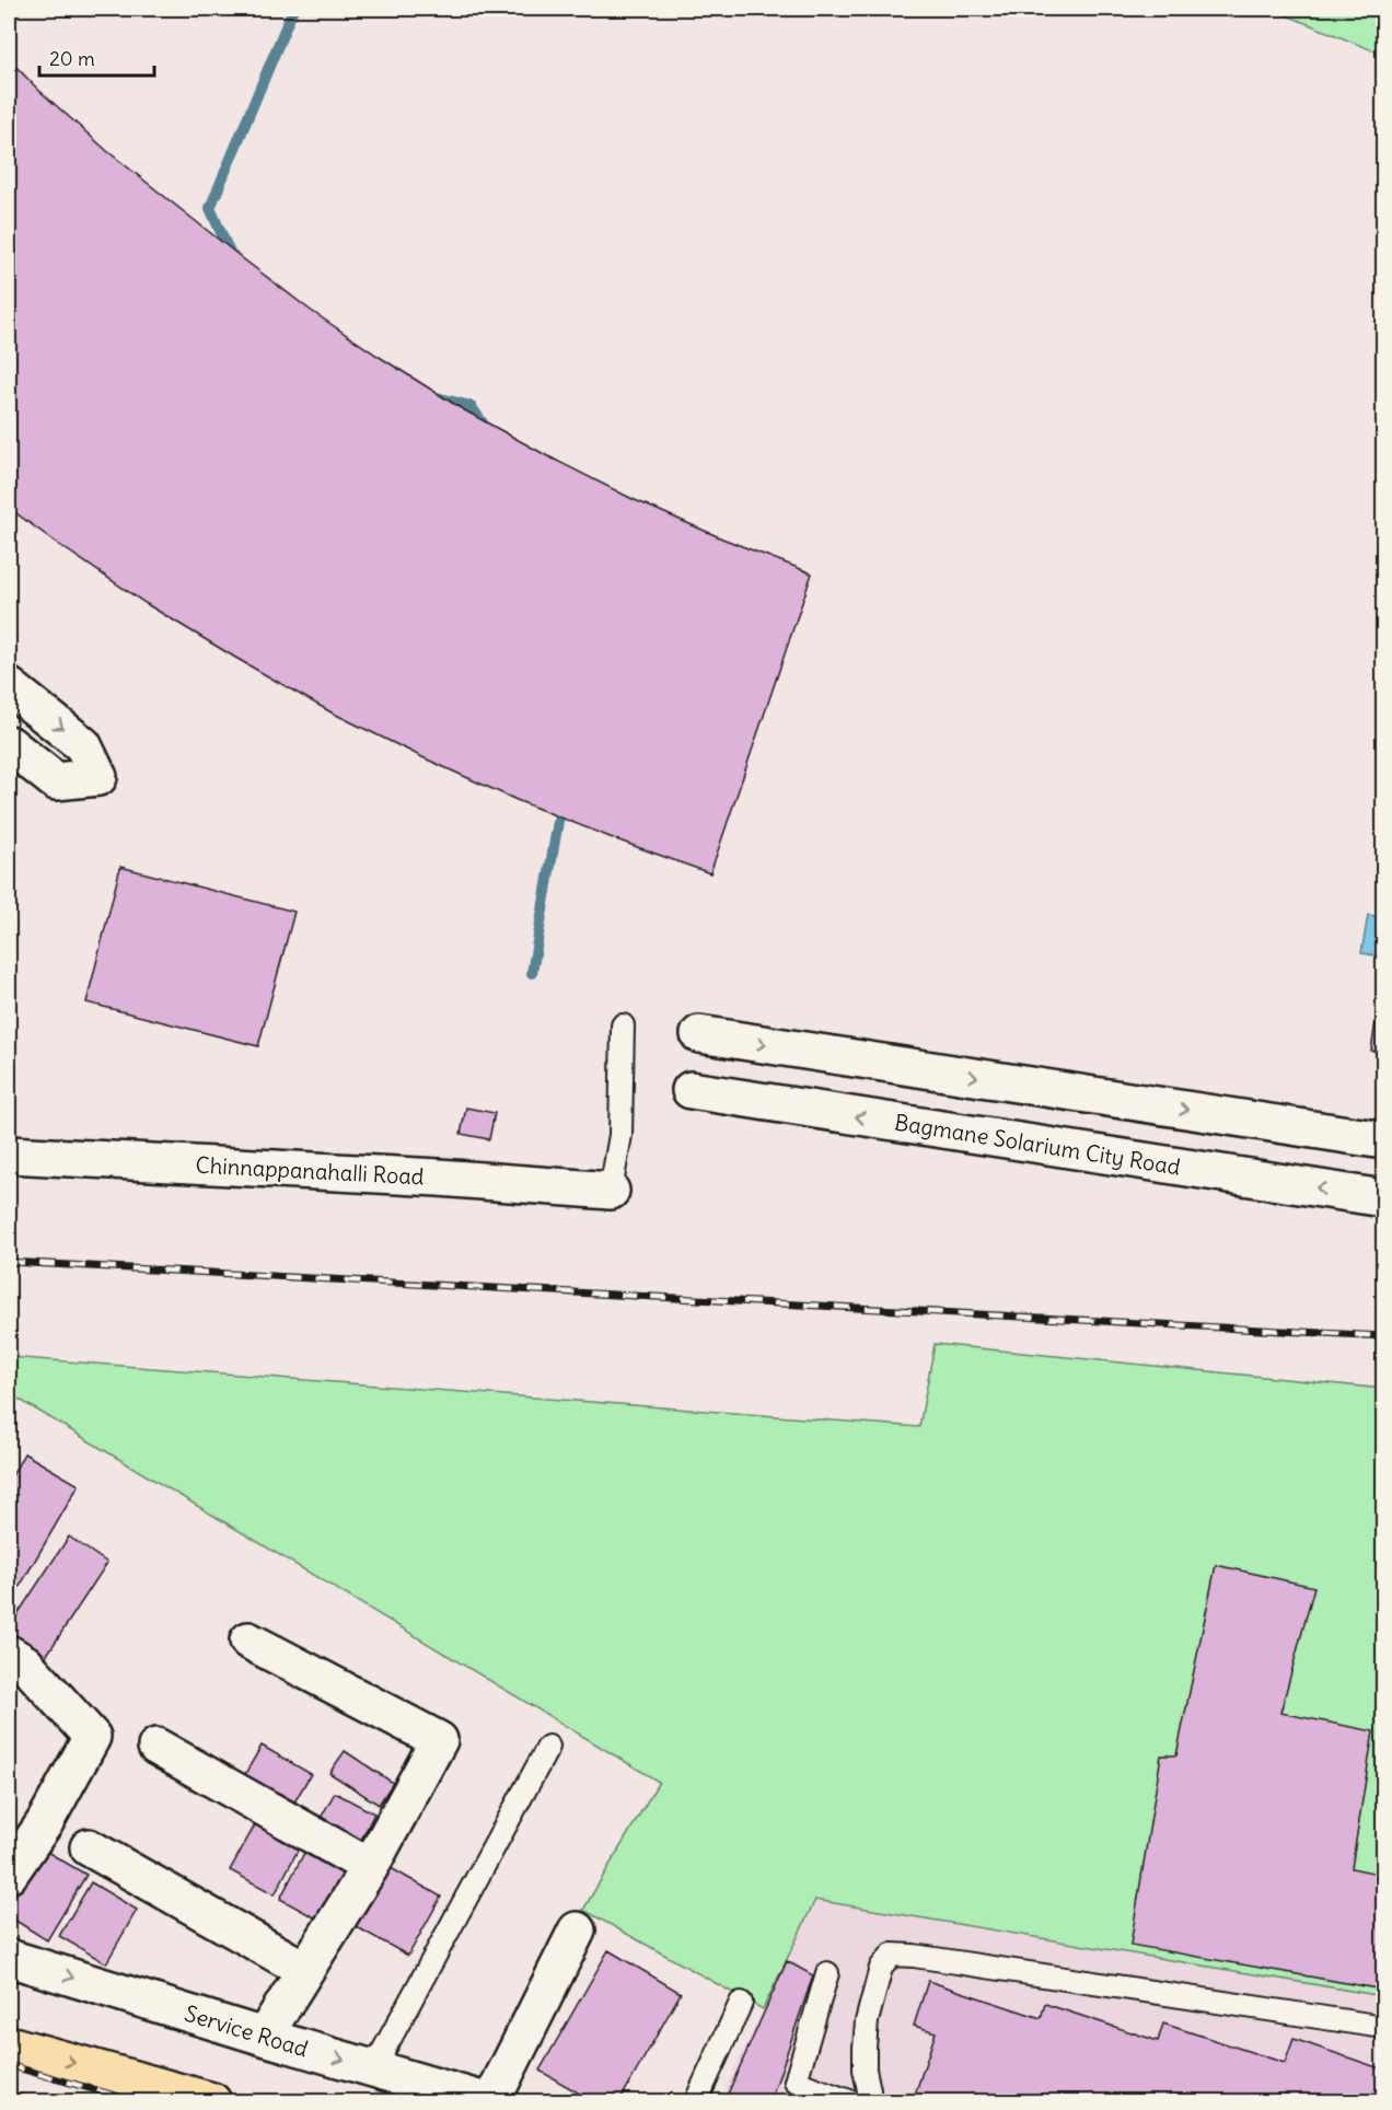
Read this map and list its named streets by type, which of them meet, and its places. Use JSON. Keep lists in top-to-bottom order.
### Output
{
  "streets": {
    "street": ["Bagmane Solarium City Road", "Chinnappanahalli Road", "Service Road"]
  },
  "scale_bar": "20 m"
}
